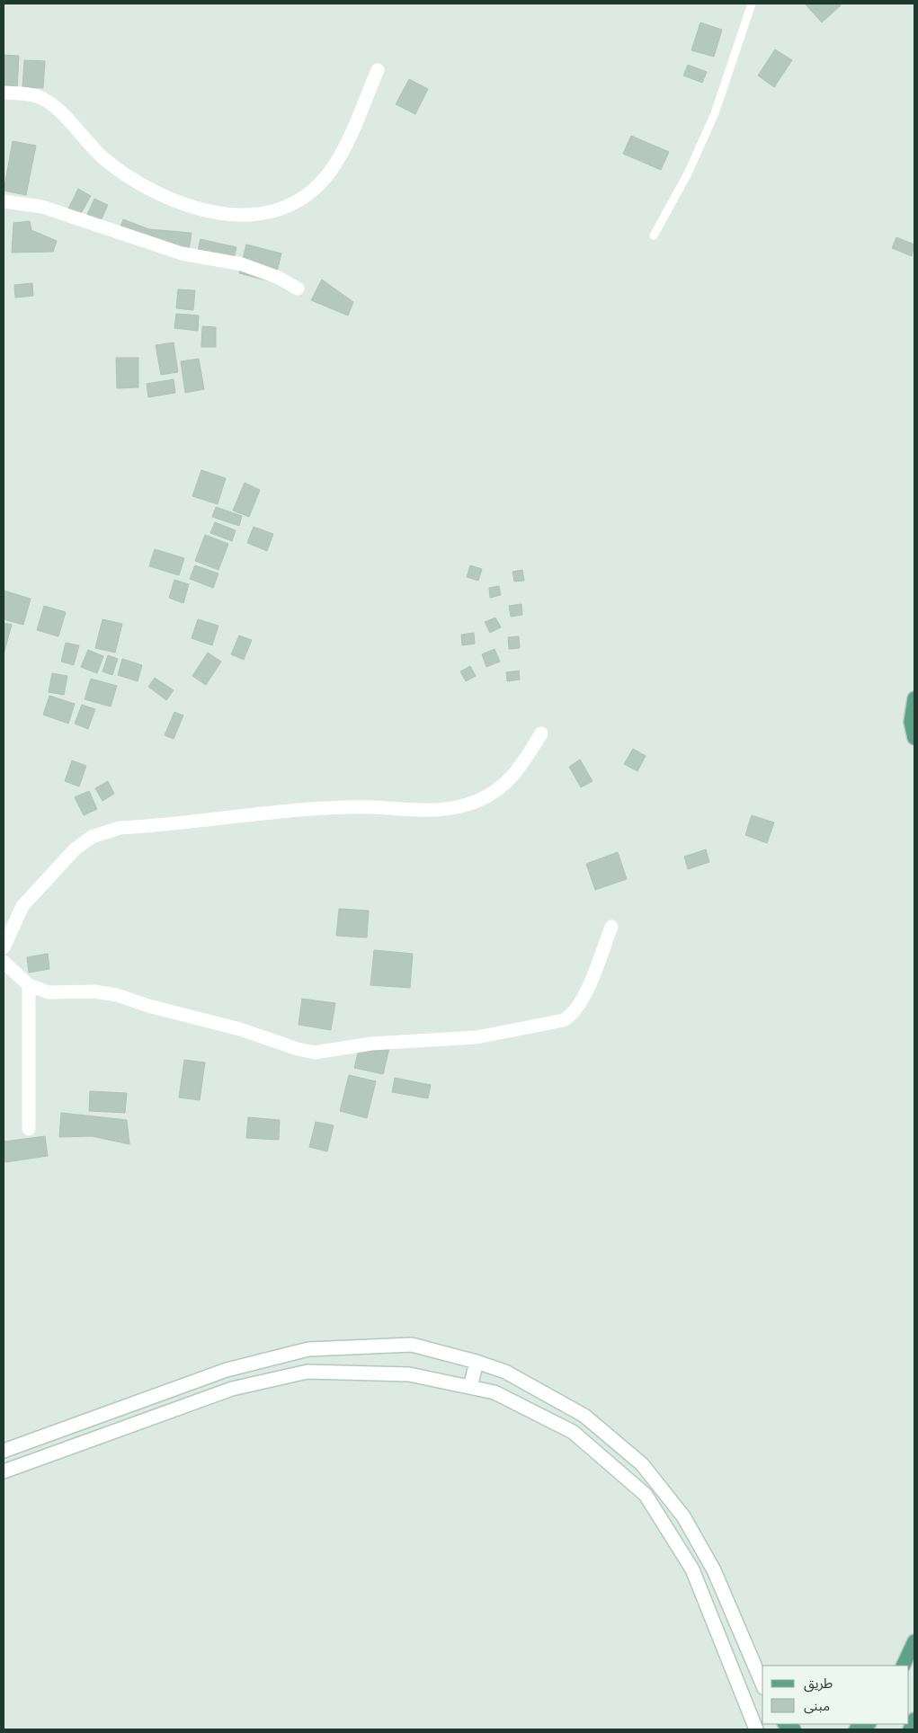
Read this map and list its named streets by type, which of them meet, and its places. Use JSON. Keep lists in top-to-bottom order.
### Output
{
  "legend": ["طريق", "مبنى"]
}
